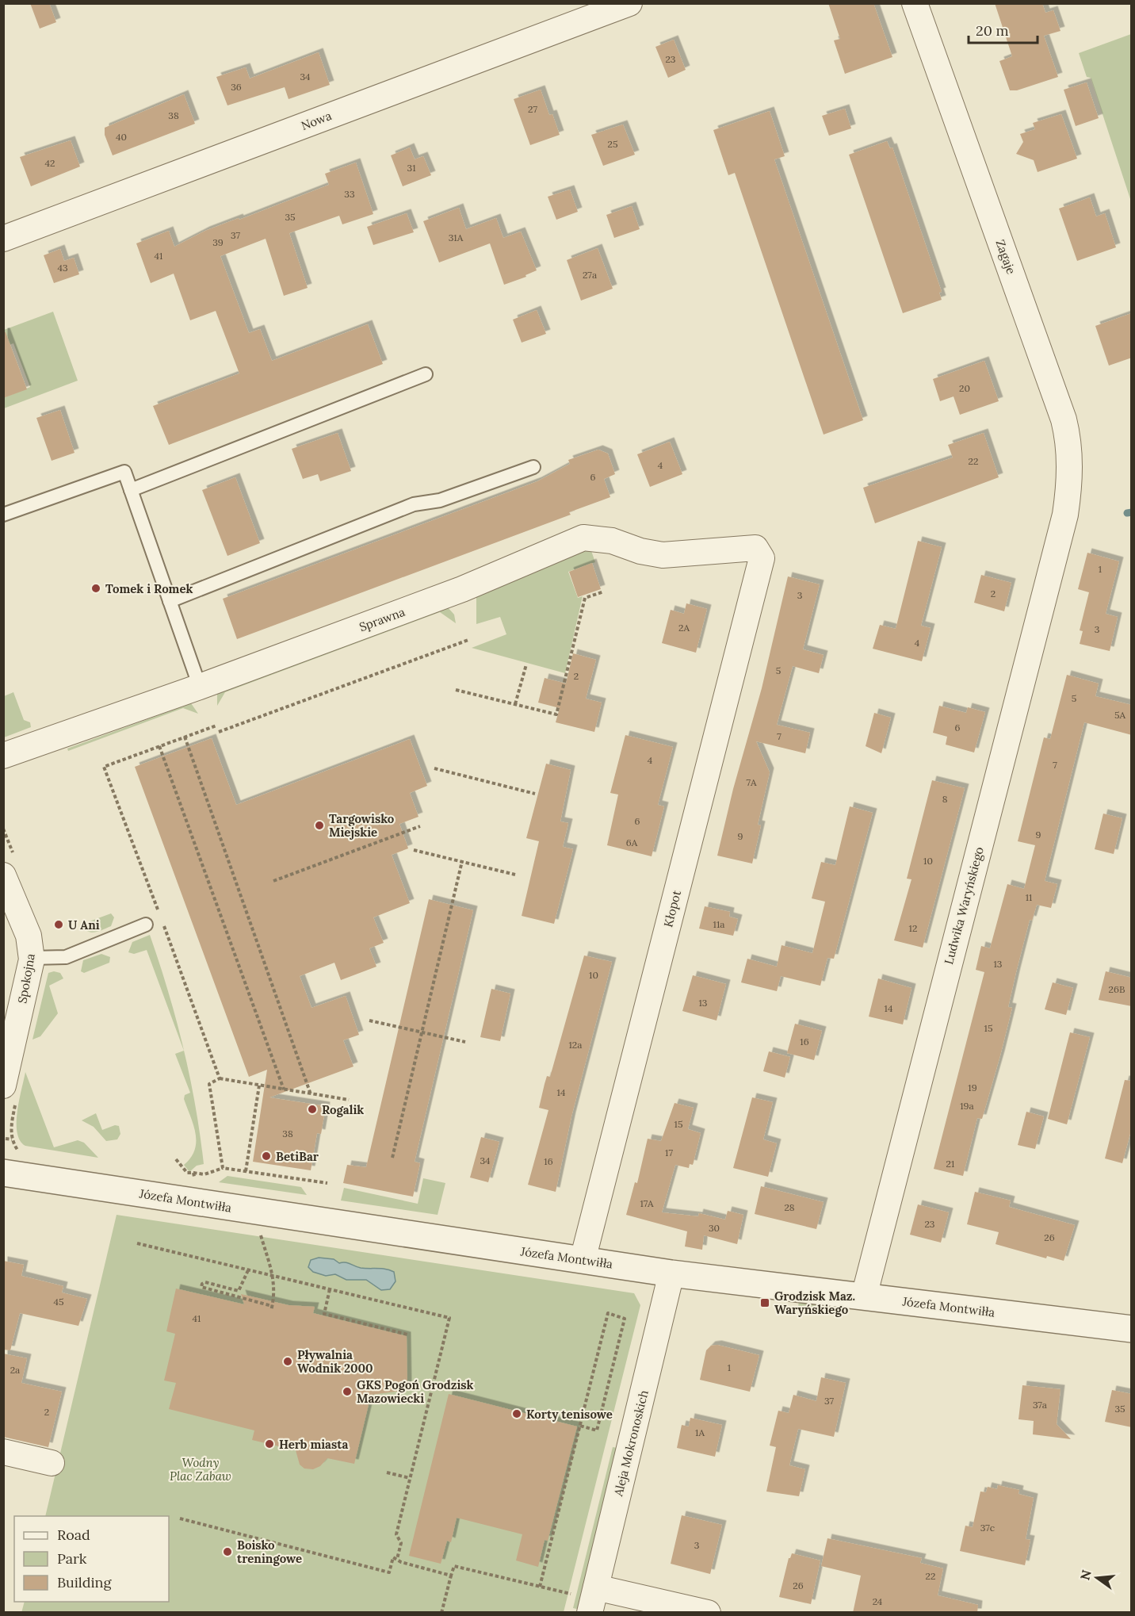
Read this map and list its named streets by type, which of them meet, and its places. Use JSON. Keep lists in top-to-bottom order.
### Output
{
  "streets": {
    "street": [
      "Nowa",
      "Zagaje",
      "Sprawna",
      "Ludwika Waryńskiego",
      "Kłopot",
      "Spokojna",
      "Józefa Montwiłła",
      "Aleja Mokronoskich"
    ]
  },
  "crossings": [
    ["Zagaje", "Ludwika Waryńskiego"],
    ["Sprawna", "Kłopot"],
    ["Ludwika Waryńskiego", "Józefa Montwiłła"],
    ["Kłopot", "Józefa Montwiłła"],
    ["Józefa Montwiłła", "Aleja Mokronoskich"]
  ],
  "parks": ["Wodny Plac Zabaw"],
  "places": {
    "other": [
      "Tomek i Romek",
      "Targowisko Miejskie",
      "U Ani",
      "Rogalik",
      "BetiBar",
      "Pływalnia Wodnik 2000",
      "GKS Pogoń Grodzisk Mazowiecki",
      "Korty tenisowe",
      "Herb miasta",
      "Boisko treningowe"
    ],
    "transit": ["Grodzisk Maz. Waryńskiego"]
  },
  "house_numbers": [
    "23",
    "34",
    "36",
    "27",
    "38",
    "40",
    "25",
    "42",
    "31",
    "33",
    "35",
    "37",
    "31A",
    "39",
    "41",
    "43",
    "27a",
    "20",
    "22",
    "4",
    "6",
    "1",
    "2",
    "3",
    "2A",
    "3",
    "4",
    "5",
    "2",
    "5",
    "5A",
    "6",
    "7",
    "4",
    "7",
    "7A",
    "8",
    "6",
    "9",
    "9",
    "6A",
    "10",
    "11",
    "11a",
    "12",
    "13",
    "10",
    "26B",
    "13",
    "14",
    "15",
    "16",
    "12a",
    "19",
    "14",
    "19a",
    "15",
    "38",
    "17",
    "34",
    "16",
    "21",
    "17A",
    "28",
    "23",
    "30",
    "26",
    "45",
    "41",
    "1",
    "2a",
    "37",
    "37a",
    "35",
    "2",
    "1A",
    "37c",
    "3",
    "22",
    "26",
    "24"
  ],
  "legend": ["Road", "Park", "Building"],
  "scale_bar": "20 m",
  "north": "left"
}
